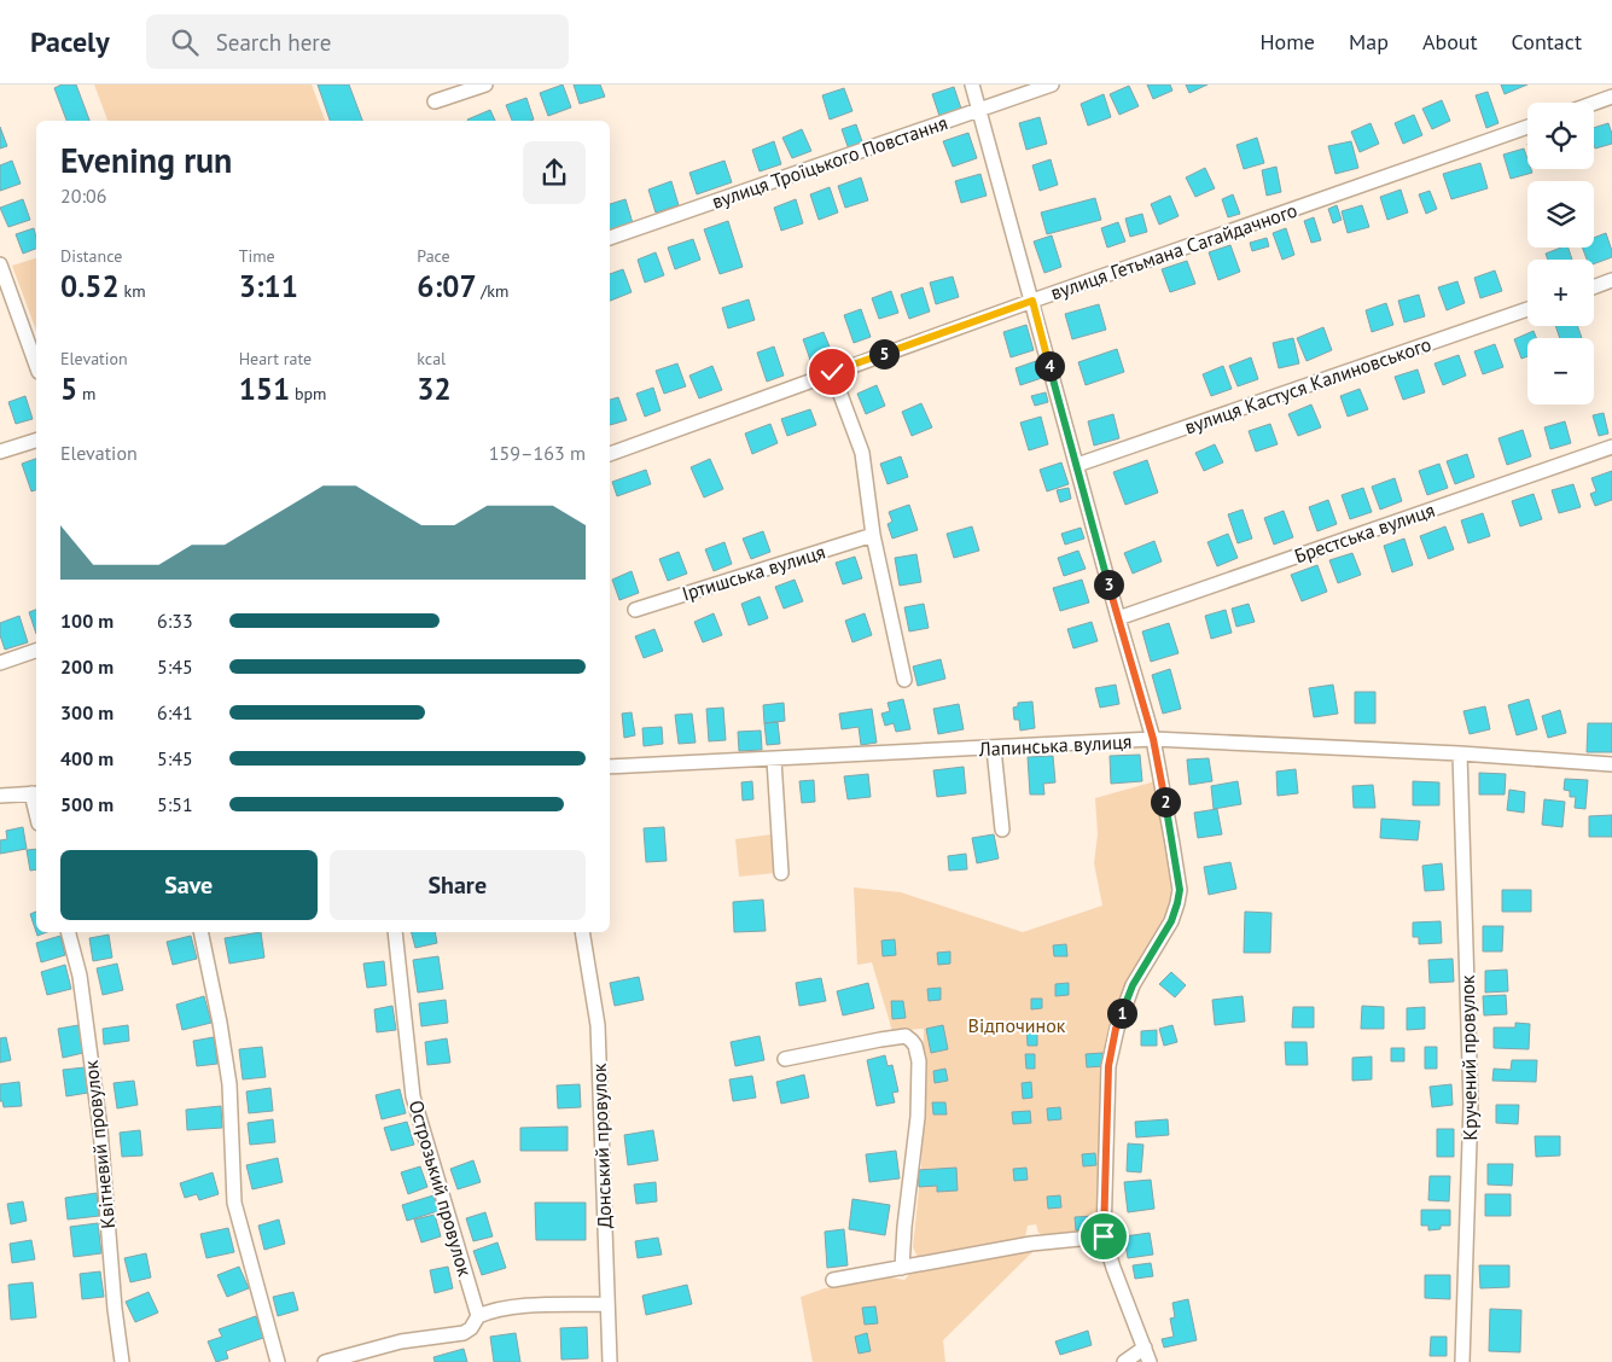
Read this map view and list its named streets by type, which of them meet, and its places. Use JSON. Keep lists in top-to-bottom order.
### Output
{
  "streets": {
    "street": [
      "вулиця Троїцького Повстання",
      "вулиця Гетьмана Сагайдачного",
      "вулиця Кастуся Калиновського",
      "Брестська вулиця",
      "Іртишська вулиця",
      "Лапинська вулиця",
      "Кручений провулок",
      "Квітневий провулок",
      "Донський провулок",
      "Острозький провулок"
    ]
  },
  "crossings": [
    ["Лапинська вулиця", "Кручений провулок"]
  ],
  "parks": ["Відпочинок"],
  "page": {
    "header": "Pacely",
    "search": "Search here",
    "nav": [
      "Home",
      "Map",
      "About",
      "Contact"
    ],
    "map_buttons": ["+", "−"],
    "heading": ["Evening run", "20:06"],
    "stats": [
      ["Distance", "0.52 km"],
      ["Time", "3:11"],
      ["Pace", "6:07 /km"],
      ["Elevation", "5 m"],
      ["Heart rate", "151 bpm"],
      ["kcal", "32"]
    ],
    "pins": [
      "5",
      "4",
      "3",
      "2",
      "1"
    ],
    "chart": ["Elevation", "159–163 m"],
    "list": [
      {
        "name": "100 m",
        "note": "6:33"
      },
      {
        "name": "200 m",
        "note": "5:45"
      },
      {
        "name": "300 m",
        "note": "6:41"
      },
      {
        "name": "400 m",
        "note": "5:45"
      },
      {
        "name": "500 m",
        "note": "5:51"
      }
    ],
    "buttons": ["Save", "Share"]
  }
}
